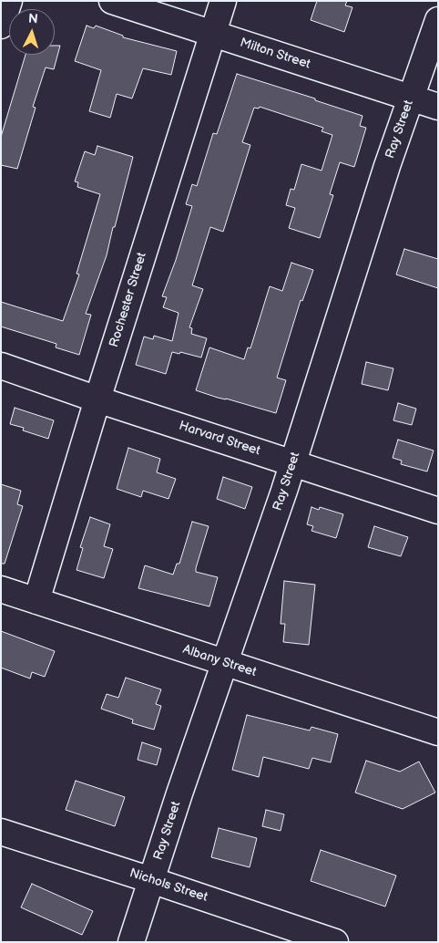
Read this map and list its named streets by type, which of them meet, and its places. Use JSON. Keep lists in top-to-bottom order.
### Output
{
  "streets": {
    "street": [
      "Milton Street",
      "Ray Street",
      "Rochester Street",
      "Harvard Street",
      "Albany Street",
      "Nichols Street"
    ]
  },
  "crossings": [
    ["Milton Street", "Ray Street"],
    ["Milton Street", "Rochester Street"],
    ["Ray Street", "Harvard Street"],
    ["Ray Street", "Albany Street"],
    ["Ray Street", "Nichols Street"],
    ["Rochester Street", "Harvard Street"],
    ["Rochester Street", "Albany Street"]
  ],
  "north": "top"
}
